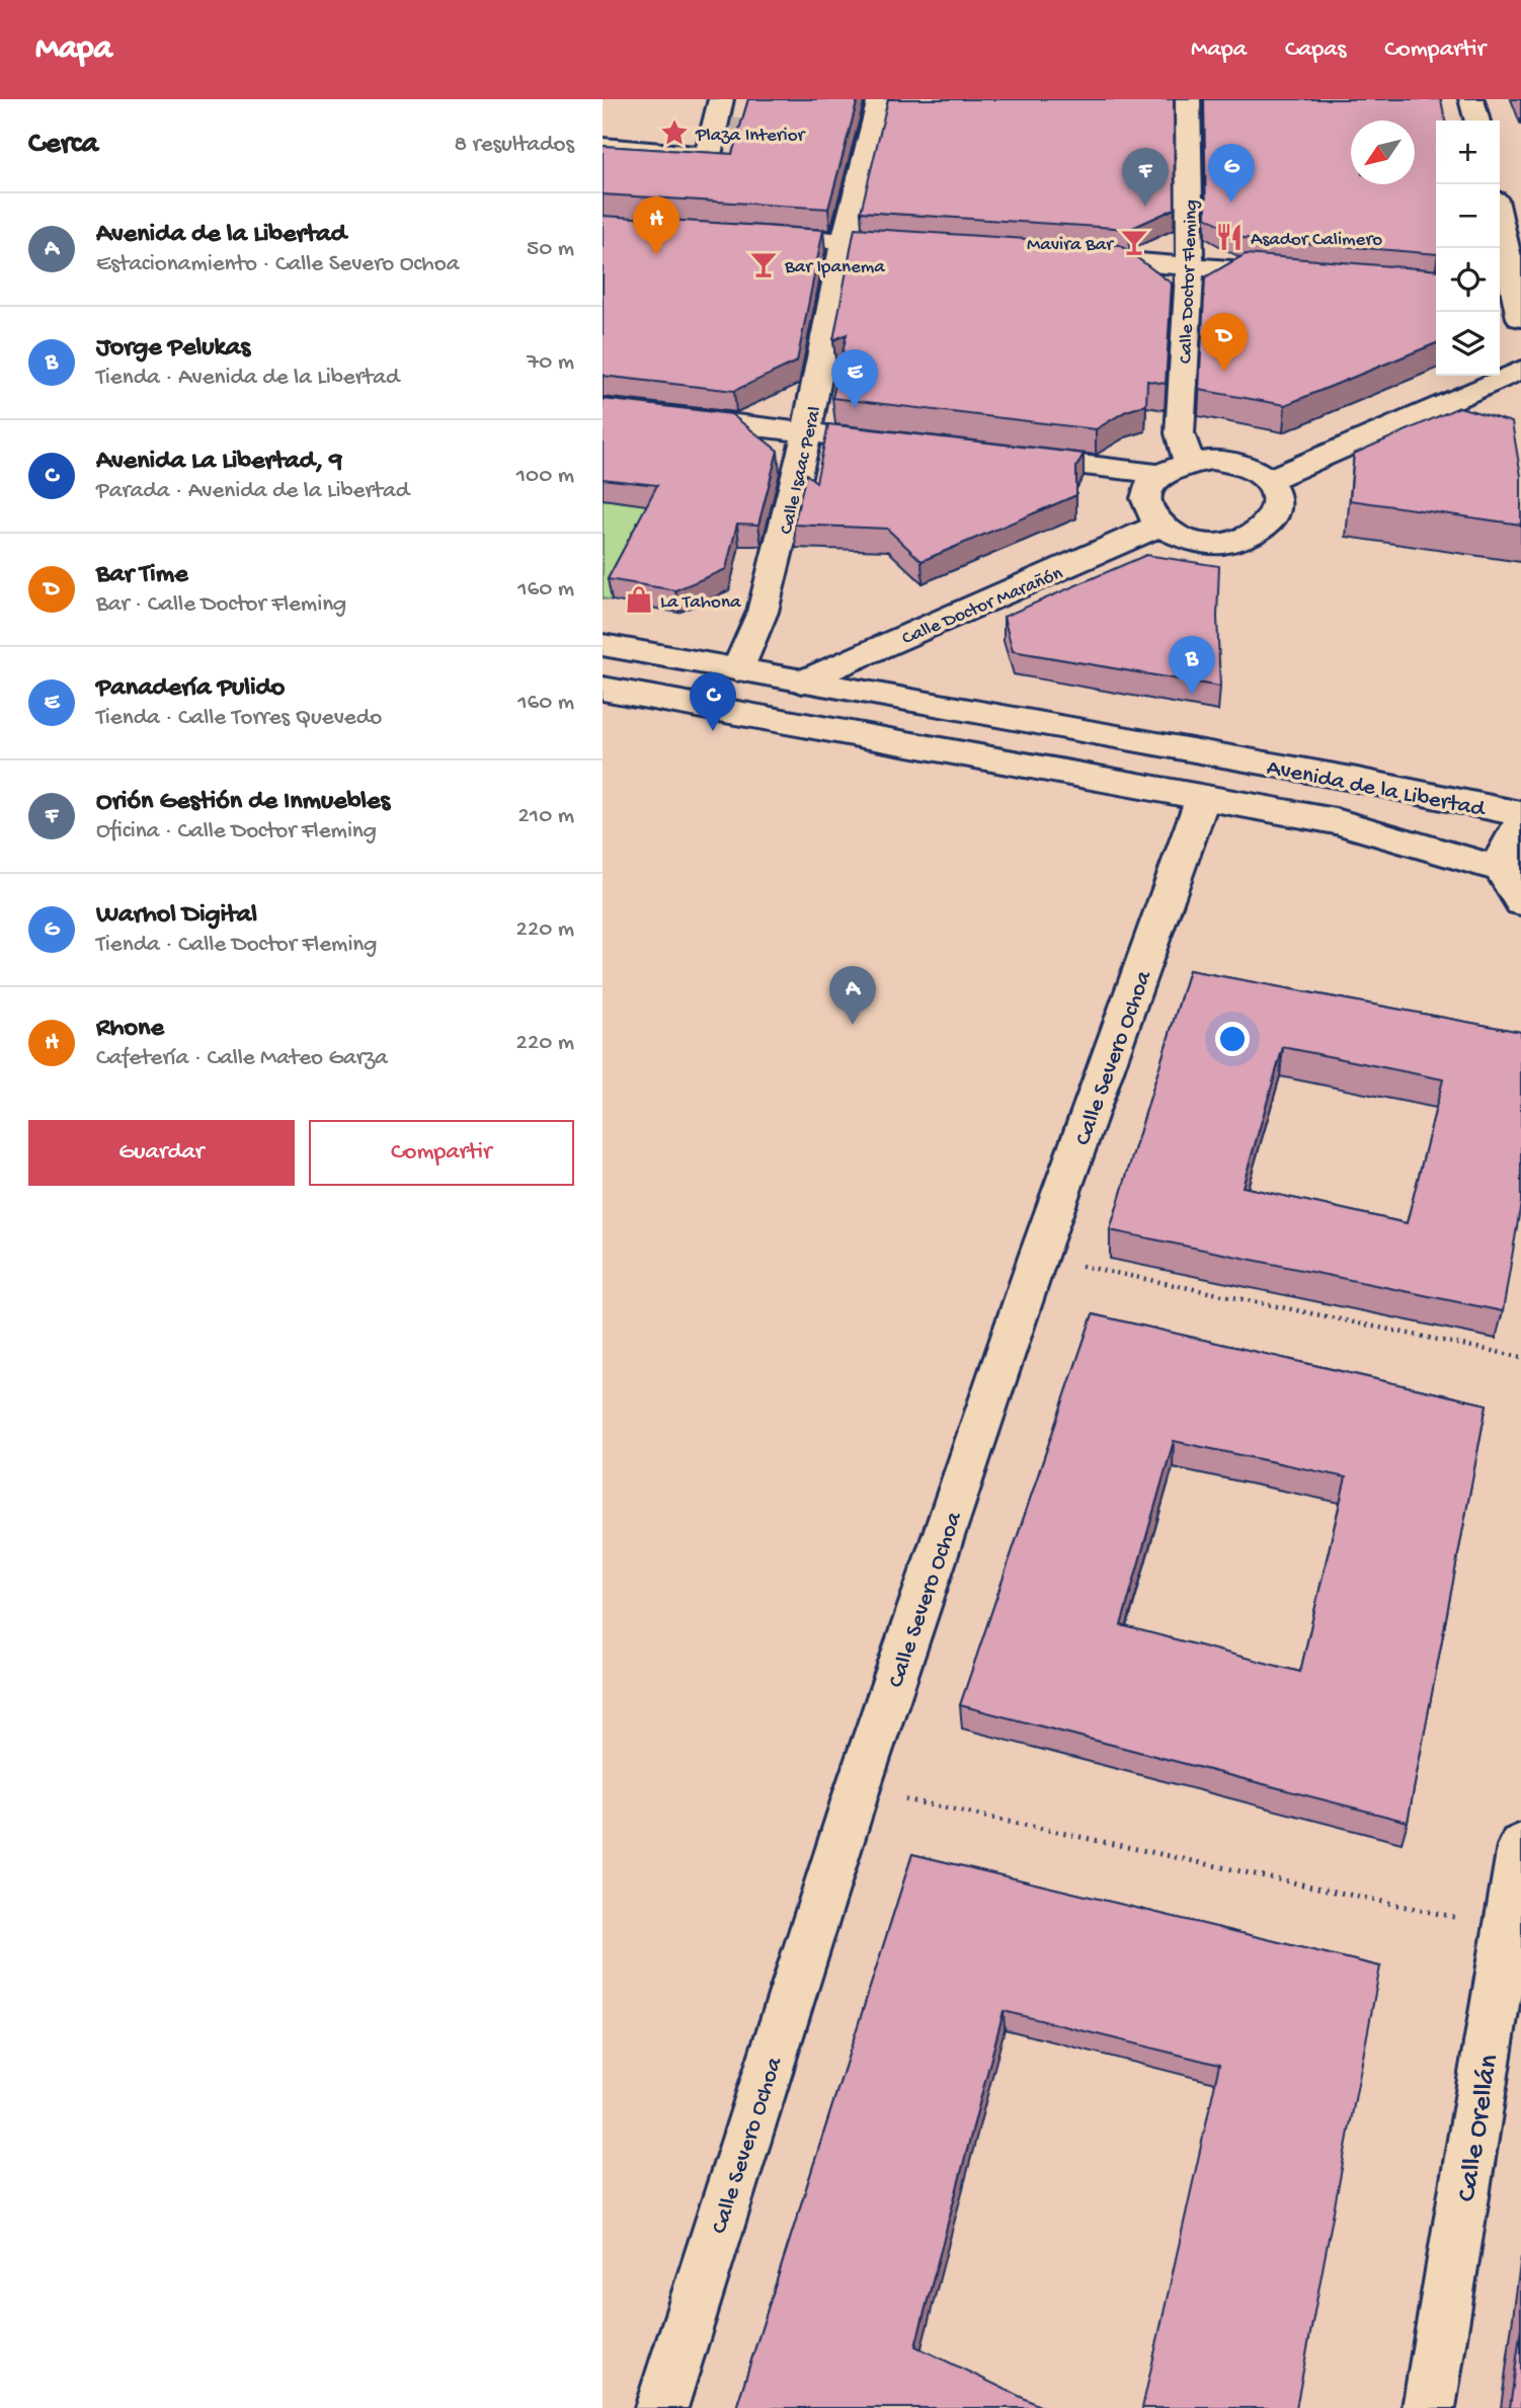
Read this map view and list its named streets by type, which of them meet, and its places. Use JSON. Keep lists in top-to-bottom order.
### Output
{
  "streets": {
    "street": [
      "Calle Doctor Fleming",
      "Calle Isaac Peral",
      "Calle Doctor Marañón",
      "Avenida de la Libertad",
      "Calle Severo Ochoa",
      "Calle Orellán"
    ]
  },
  "crossings": [
    ["Calle Doctor Fleming", "Calle Doctor Marañón"],
    ["Calle Isaac Peral", "Avenida de la Libertad"],
    ["Calle Doctor Marañón", "Avenida de la Libertad"],
    ["Avenida de la Libertad", "Calle Severo Ochoa"]
  ],
  "places": {
    "place": ["Plaza Interior"],
    "restaurant": ["Asador Calimero"],
    "bar": ["Mavira Bar", "Bar Ipanema"],
    "shop": ["La Tahona"]
  },
  "north": "bottom left",
  "page": {
    "header": "Mapa",
    "nav": ["Mapa", "Capas", "Compartir"],
    "heading": ["Cerca", "8 resultados"],
    "map_buttons": ["+", "−"],
    "pins": [
      "G",
      "F",
      "H",
      "D",
      "E",
      "B",
      "C",
      "A"
    ],
    "list": [
      {
        "mark": "A",
        "name": "Avenida de la Libertad",
        "note": "Estacionamiento · Calle Severo Ochoa",
        "value": "50 m"
      },
      {
        "mark": "B",
        "name": "Jorge Pelukas",
        "note": "Tienda · Avenida de la Libertad",
        "value": "70 m"
      },
      {
        "mark": "C",
        "name": "Avenida La Libertad, 9",
        "note": "Parada · Avenida de la Libertad",
        "value": "100 m"
      },
      {
        "mark": "D",
        "name": "Bar Time",
        "note": "Bar · Calle Doctor Fleming",
        "value": "160 m"
      },
      {
        "mark": "E",
        "name": "Panadería Pulido",
        "note": "Tienda · Calle Torres Quevedo",
        "value": "160 m"
      },
      {
        "mark": "F",
        "name": "Orión Gestión de Inmuebles",
        "note": "Oficina · Calle Doctor Fleming",
        "value": "210 m"
      },
      {
        "mark": "G",
        "name": "Warhol Digital",
        "note": "Tienda · Calle Doctor Fleming",
        "value": "220 m"
      },
      {
        "mark": "H",
        "name": "Rhone",
        "note": "Cafetería · Calle Mateo Garza",
        "value": "220 m"
      }
    ],
    "buttons": ["Guardar", "Compartir"]
  }
}
